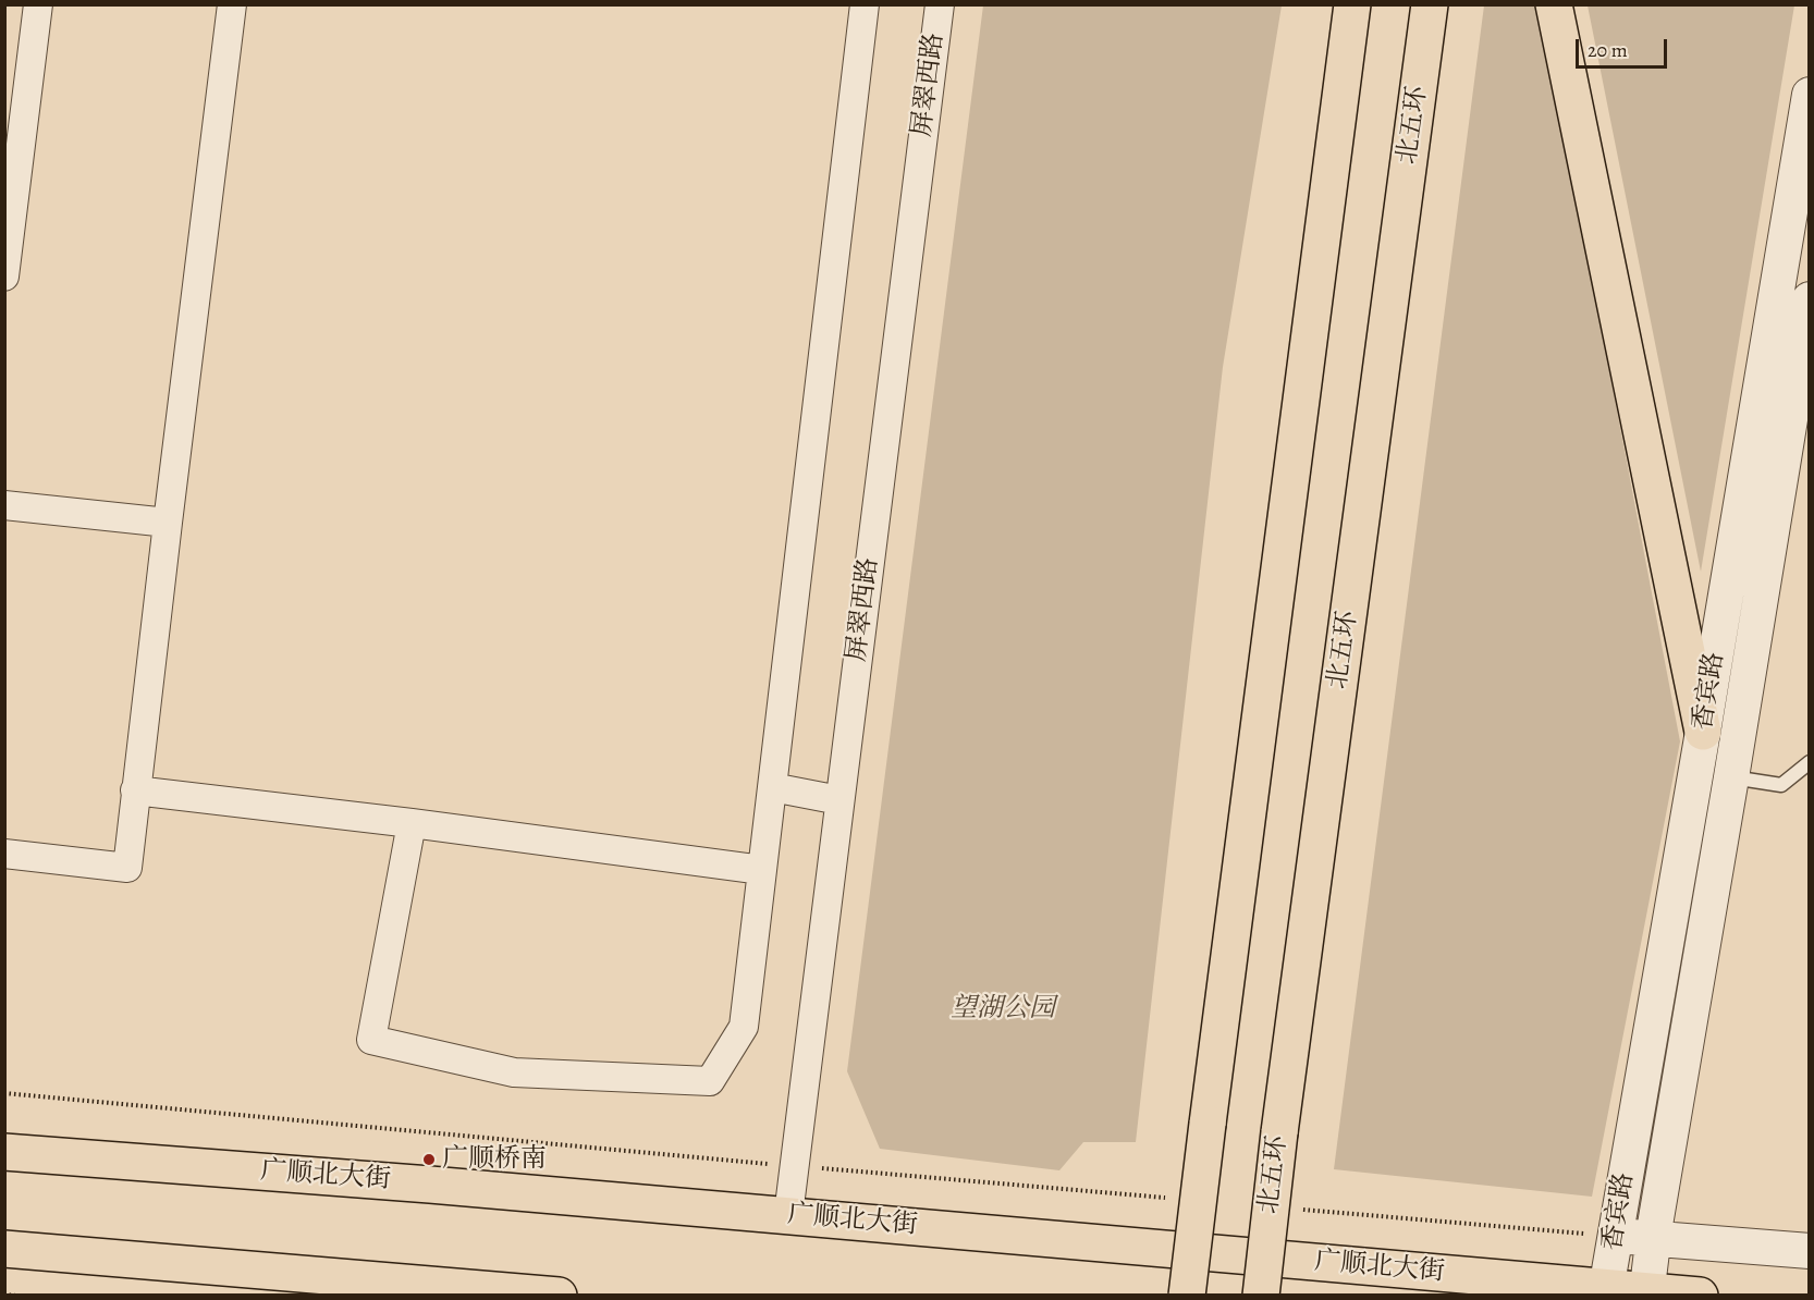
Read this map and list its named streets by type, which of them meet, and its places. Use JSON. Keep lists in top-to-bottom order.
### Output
{
  "streets": {
    "main road": ["北五环", "广顺北大街"],
    "street": ["屏翠西路", "香宾路"]
  },
  "crossings": [
    ["屏翠西路", "广顺北大街"],
    ["香宾路", "广顺北大街"]
  ],
  "parks": ["望湖公园"],
  "places": ["广顺桥南"],
  "scale_bar": "20 m"
}
